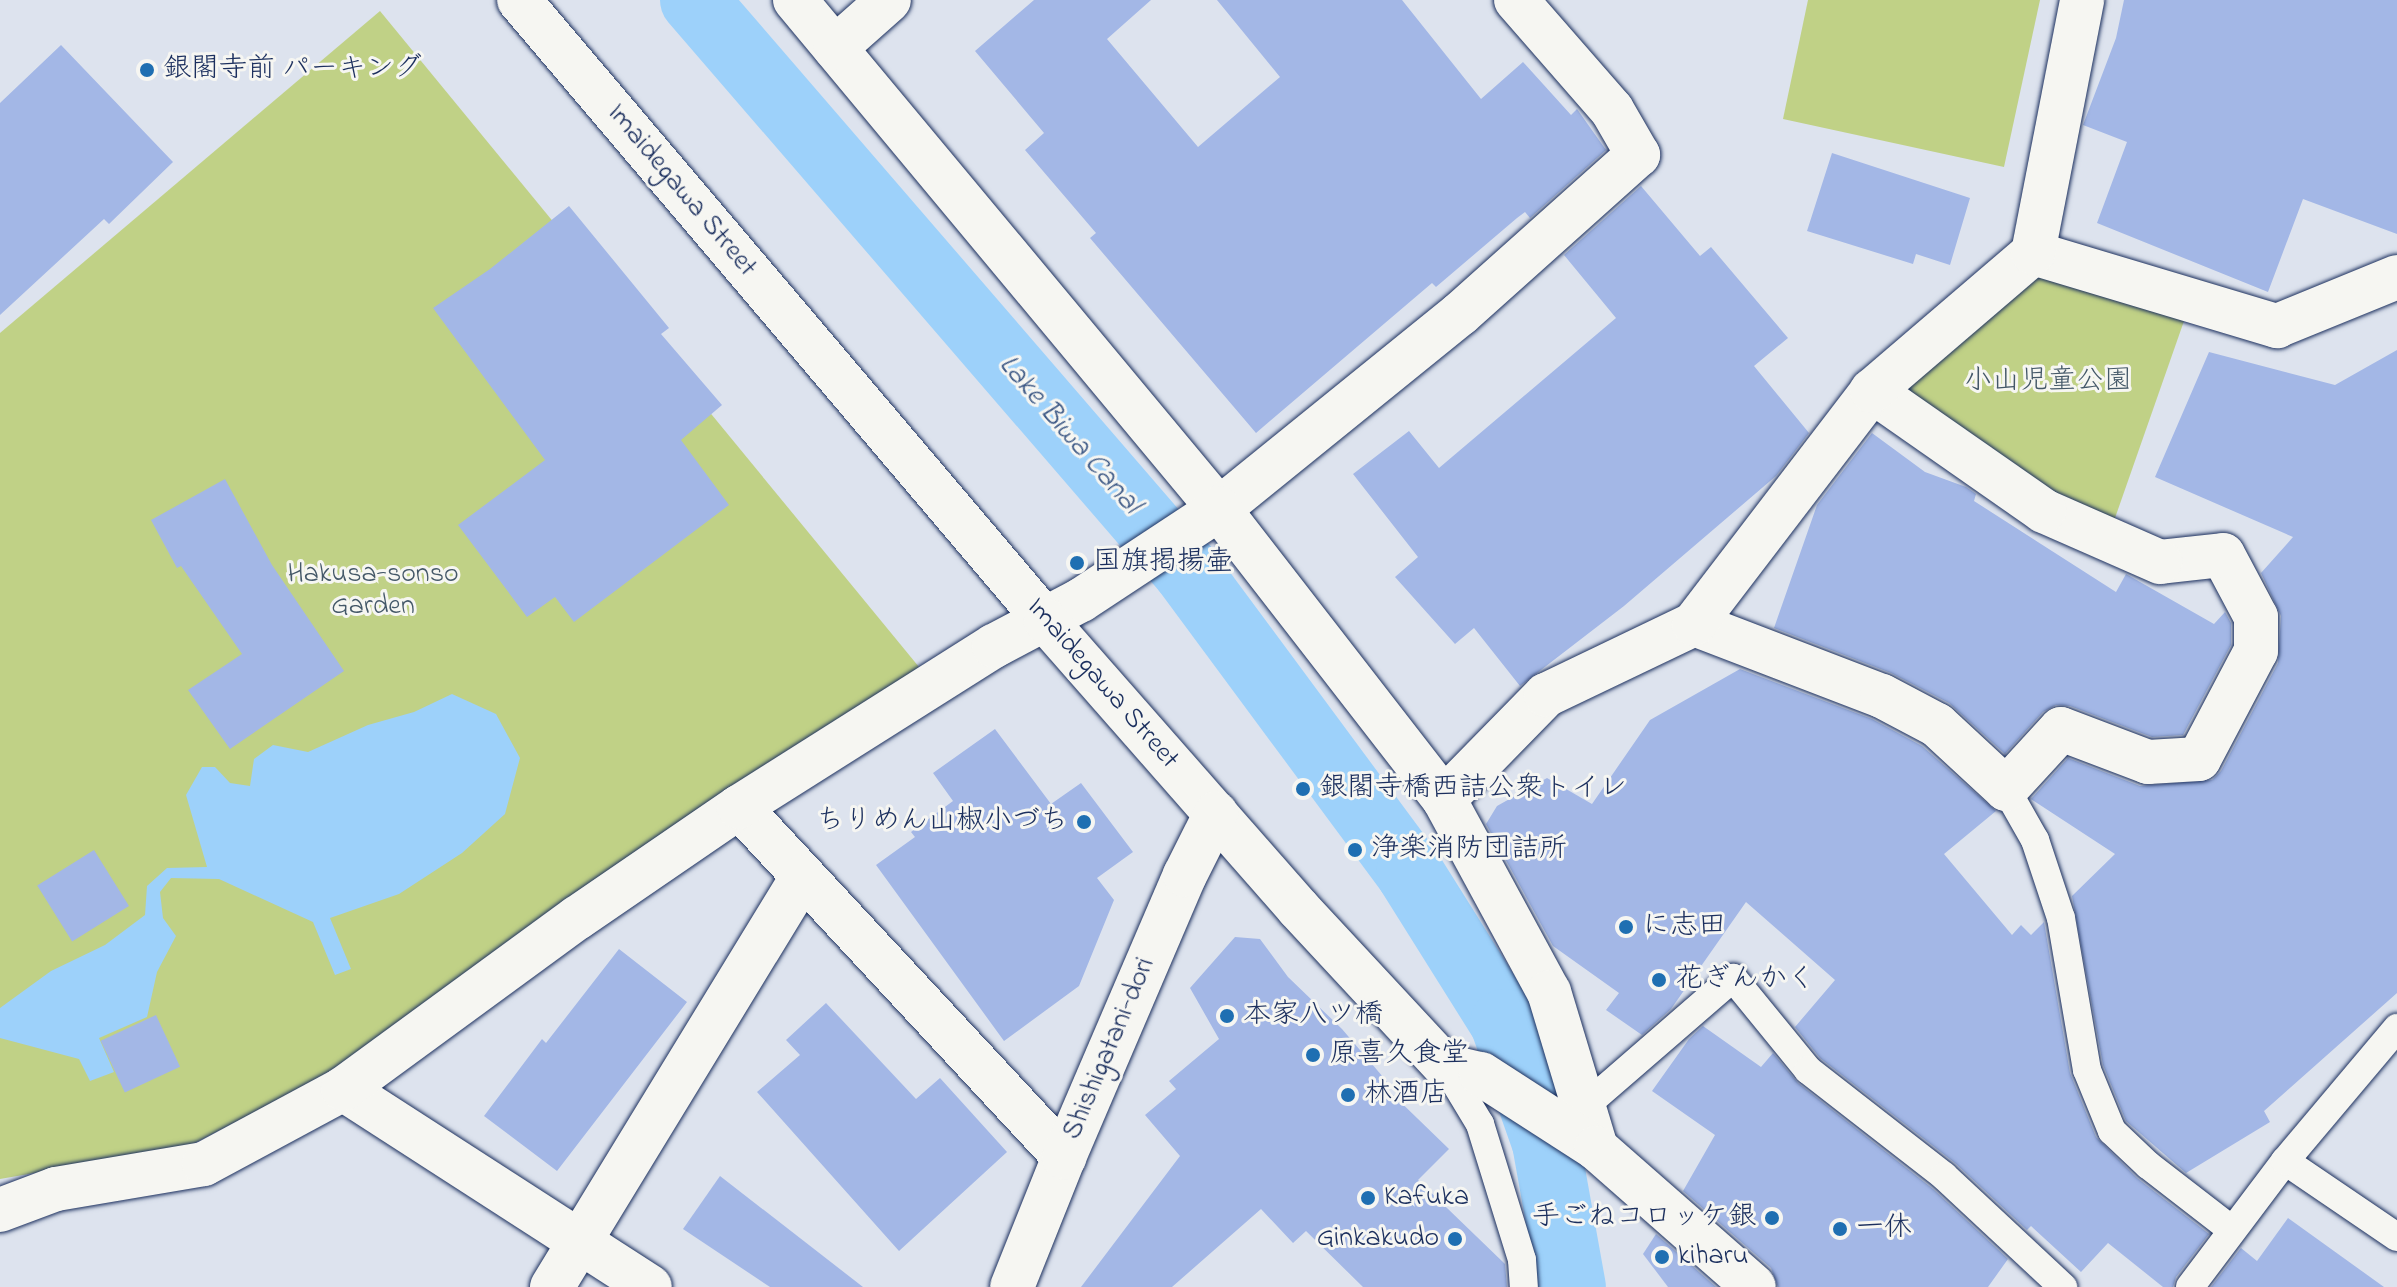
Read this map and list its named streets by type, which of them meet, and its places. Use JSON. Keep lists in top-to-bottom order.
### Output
{
  "streets": {
    "street": ["Imaidegawa Street", "Shishigatani-dori"]
  },
  "crossings": [
    ["Imaidegawa Street", "Shishigatani-dori"]
  ],
  "water": ["Lake Biwa Canal"],
  "parks": ["小山児童公園", "Hakusa-sonso Garden"],
  "places": [
    "銀閣寺前 パーキング",
    "国旗掲揚壷",
    "銀閣寺橋西詰公衆トイレ",
    "ちりめん山椒小づち",
    "浄楽消防団詰所",
    "に志田",
    "花ぎんかく",
    "本家八ツ橋",
    "原喜久食堂",
    "林酒店",
    "Kafuka",
    "手ごねコロッケ銀",
    "一休",
    "Ginkakudo",
    "kiharu"
  ]
}
